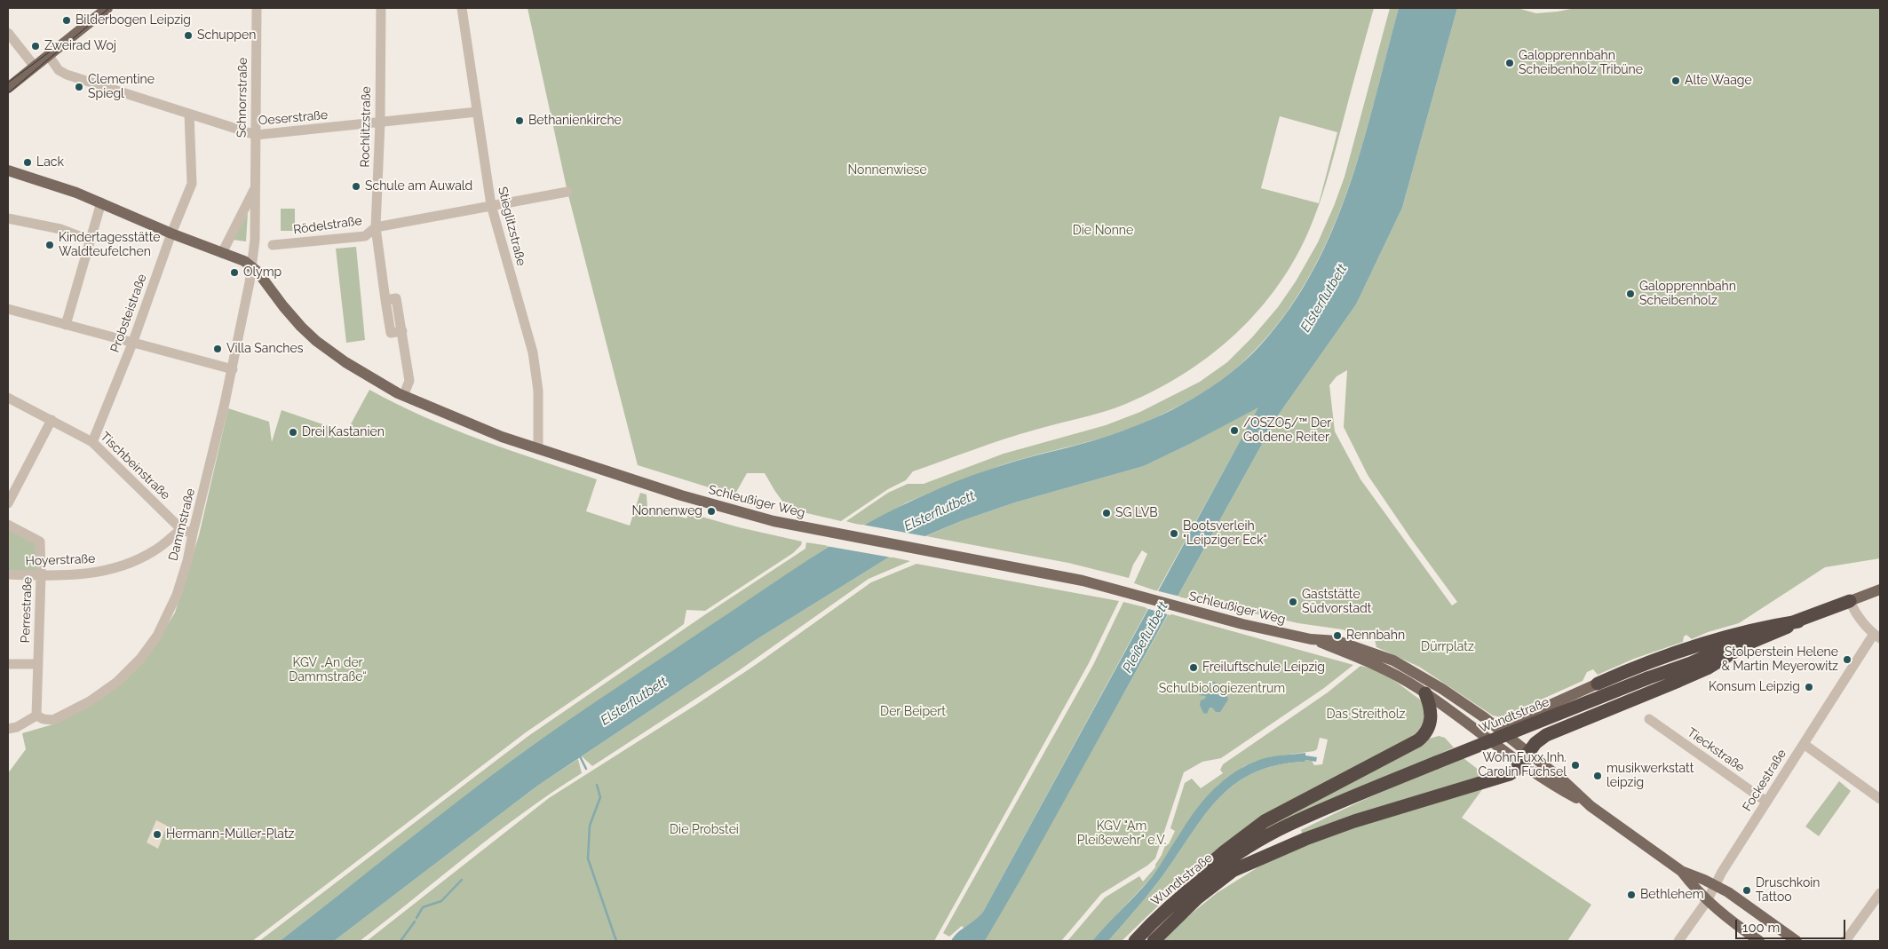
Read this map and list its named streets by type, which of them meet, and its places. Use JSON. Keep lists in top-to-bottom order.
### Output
{
  "streets": {
    "highway": ["Wundtstraße"],
    "main road": ["Schleußiger Weg"],
    "street": [
      "Schnorrstraße",
      "Oeserstraße",
      "Rochlitzstraße",
      "Rödelstraße",
      "Stieglitzstraße",
      "Probsteistraße",
      "Tischbeinstraße",
      "Dammstraße",
      "Hoyerstraße",
      "Perrestraße",
      "Tieckstraße",
      "Fockestraße"
    ]
  },
  "crossings": [
    ["Schnorrstraße", "Oeserstraße"],
    ["Schnorrstraße", "Schleußiger Weg"],
    ["Schnorrstraße", "Dammstraße"],
    ["Oeserstraße", "Rochlitzstraße"],
    ["Oeserstraße", "Stieglitzstraße"],
    ["Oeserstraße", "Probsteistraße"],
    ["Rochlitzstraße", "Rödelstraße"],
    ["Rochlitzstraße", "Schleußiger Weg"],
    ["Rödelstraße", "Stieglitzstraße"],
    ["Stieglitzstraße", "Schleußiger Weg"],
    ["Probsteistraße", "Tischbeinstraße"],
    ["Tischbeinstraße", "Dammstraße"],
    ["Tischbeinstraße", "Hoyerstraße"],
    ["Schleußiger Weg", "Dammstraße"],
    ["Dammstraße", "Perrestraße"],
    ["Hoyerstraße", "Perrestraße"],
    ["Tieckstraße", "Fockestraße"]
  ],
  "water": ["Elsterflutbett", "Pleißeflutbett"],
  "parks": [
    "Nonnenwiese",
    "Die Nonne",
    "Dürrplatz",
    "KGV „An der Dammstraße“",
    "Schulbiologiezentrum",
    "Der Beipert",
    "Das Streitholz",
    "KGV \"Am Pleißewehr\" e.V.",
    "Die Probstei"
  ],
  "places": [
    "Bilderbogen Leipzig",
    "Schuppen",
    "Zweirad Woj",
    "Galopprennbahn Scheibenholz Tribüne",
    "Alte Waage",
    "Clementine Spiegl",
    "Bethanienkirche",
    "Lack",
    "Schule am Auwald",
    "Kindertagesstätte Waldteufelchen",
    "Olymp",
    "Galopprennbahn Scheibenholz",
    "Villa Sanches",
    "/OSZO5/™ Der Goldene Reiter",
    "Drei Kastanien",
    "Nonnenweg",
    "SG LVB",
    "Bootsverleih \"Leipziger Eck\"",
    "Gaststätte Südvorstadt",
    "Rennbahn",
    "Stolperstein Helene & Martin Meyerowitz",
    "Freiluftschule Leipzig",
    "Konsum Leipzig",
    "WohnFuxx Inh. Carolin Füchsel",
    "musikwerkstatt leipzig",
    "Hermann-Müller-Platz",
    "Druschkoin Tattoo",
    "Bethlehem"
  ],
  "scale_bar": "100 m"
}
